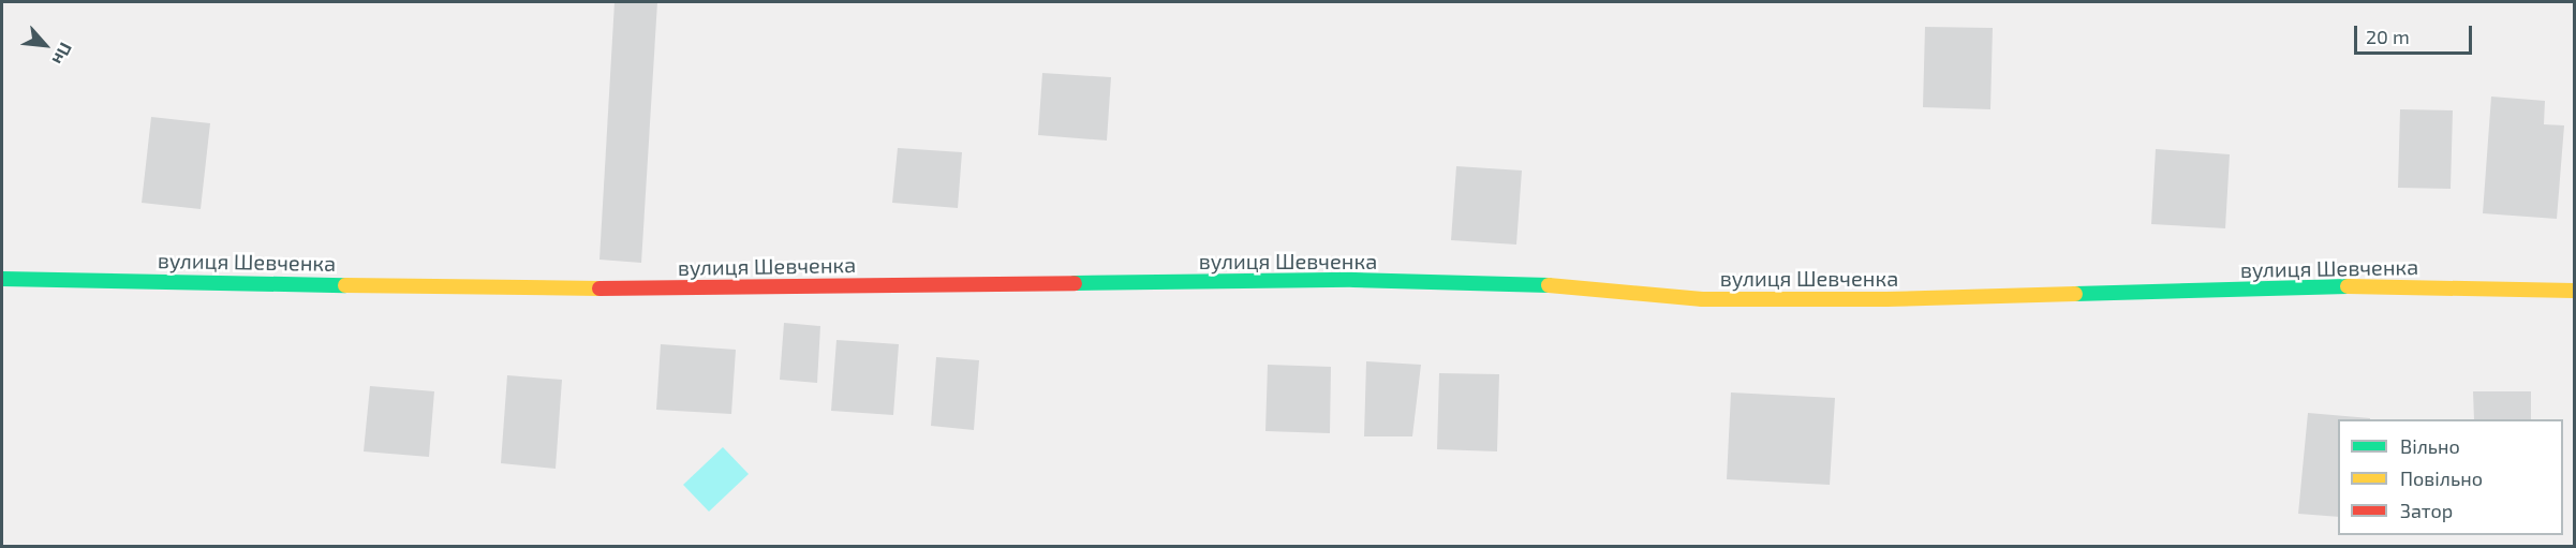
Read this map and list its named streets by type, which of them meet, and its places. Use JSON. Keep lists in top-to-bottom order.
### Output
{
  "streets": {
    "street": ["вулиця Шевченка"]
  },
  "legend": ["Вільно", "Повільно", "Затор"],
  "scale_bar": "20 m",
  "north": "bottom right"
}
